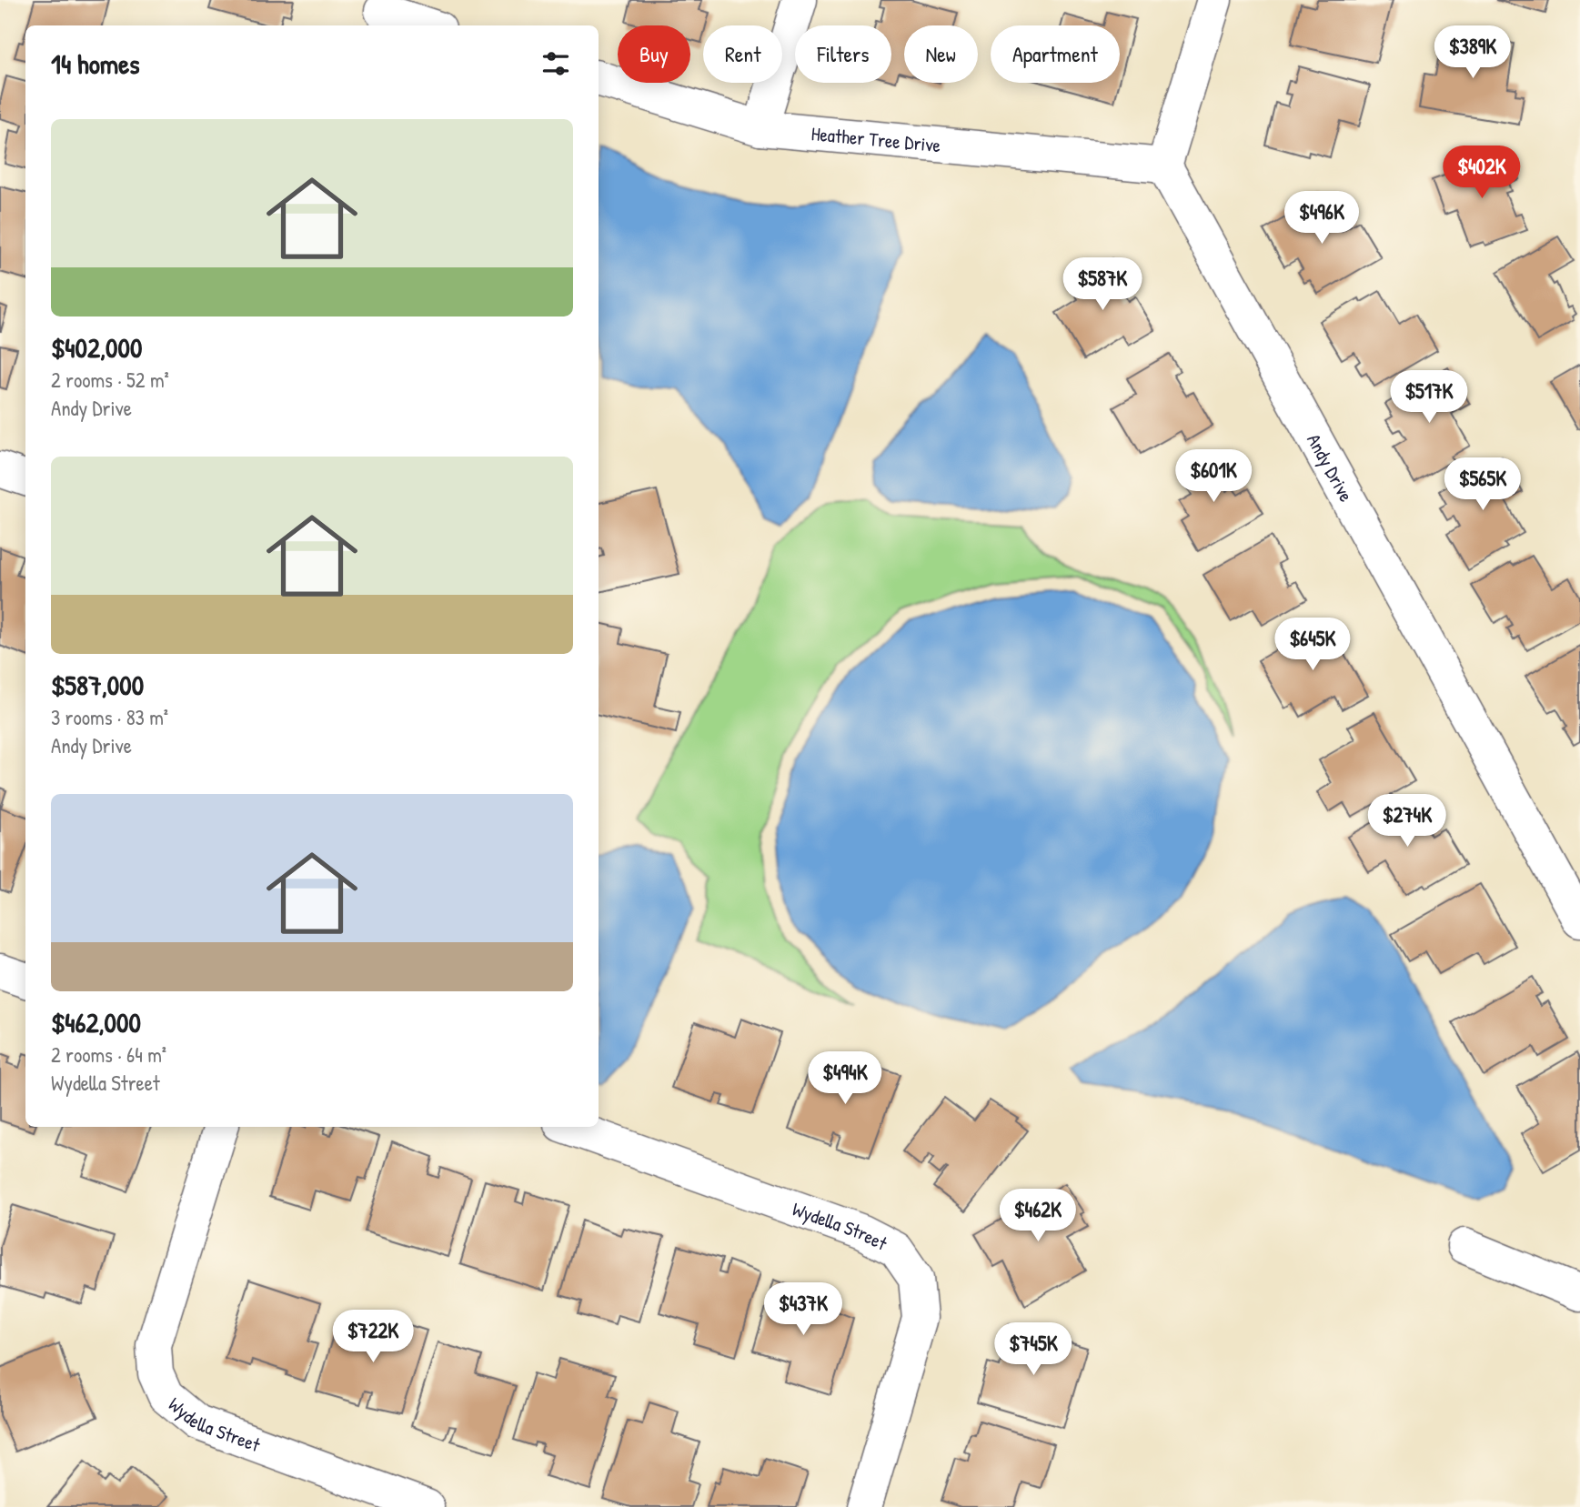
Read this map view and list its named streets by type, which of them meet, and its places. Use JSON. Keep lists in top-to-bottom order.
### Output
{
  "streets": {
    "street": ["Heather Tree Drive", "Andy Drive", "Wydella Street"]
  },
  "crossings": [
    ["Heather Tree Drive", "Andy Drive"]
  ],
  "page": {
    "price": [
      "$389K",
      "$402K",
      "$496K",
      "$587K",
      "$517K",
      "$601K",
      "$565K",
      "$645K",
      "$274K",
      "$494K",
      "$462K",
      "$437K",
      "$722K",
      "$745K"
    ],
    "chip": [
      "Buy",
      "Rent",
      "Filters",
      "New",
      "Apartment"
    ],
    "heading": "14 homes",
    "list": [
      {
        "name": "$402,000",
        "note": "2 rooms · 52 m² · Andy Drive"
      },
      {
        "name": "$587,000",
        "note": "3 rooms · 83 m² · Andy Drive"
      },
      {
        "name": "$462,000",
        "note": "2 rooms · 64 m² · Wydella Street"
      }
    ]
  }
}
